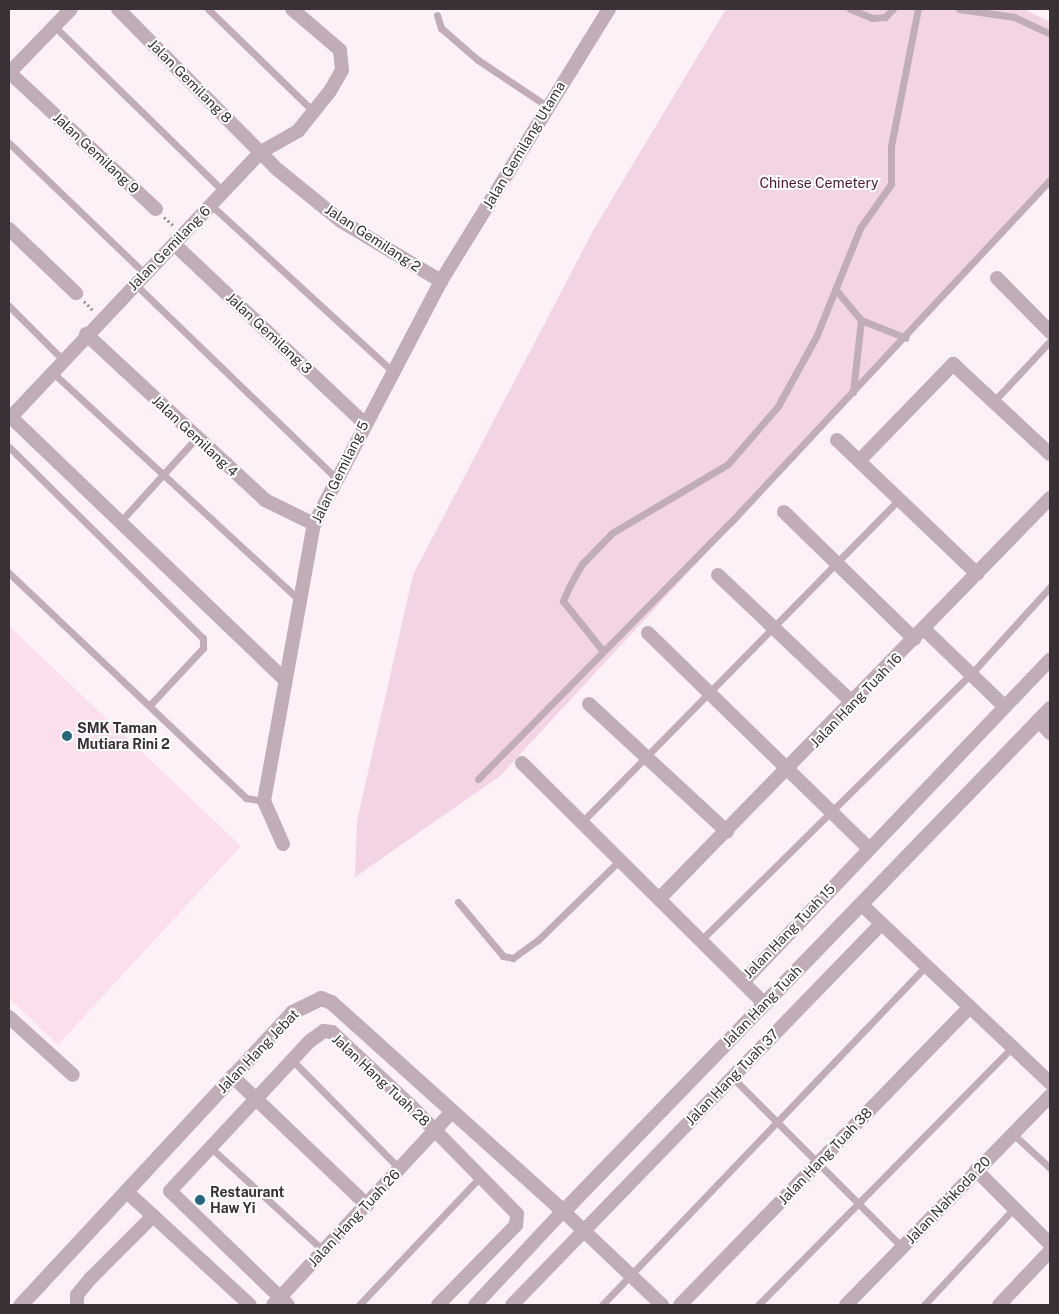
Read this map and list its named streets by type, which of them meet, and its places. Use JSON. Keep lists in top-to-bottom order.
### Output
{
  "streets": {
    "street": [
      "Jalan Gemilang 8",
      "Jalan Gemilang Utama",
      "Jalan Gemilang 9",
      "Jalan Gemilang 2",
      "Jalan Gemilang 6",
      "Jalan Gemilang 3",
      "Jalan Gemilang 4",
      "Jalan Gemilang 5",
      "Jalan Hang Tuah 16",
      "Jalan Hang Tuah 15",
      "Jalan Hang Tuah",
      "Jalan Hang Jebat",
      "Jalan Hang Tuah 37",
      "Jalan Hang Tuah 28",
      "Jalan Hang Tuah 38",
      "Jalan Nahkoda 20",
      "Jalan Hang Tuah 26"
    ]
  },
  "crossings": [
    ["Jalan Gemilang 8", "Jalan Gemilang 2"],
    ["Jalan Gemilang 8", "Jalan Gemilang 6"],
    ["Jalan Gemilang Utama", "Jalan Gemilang 2"],
    ["Jalan Gemilang Utama", "Jalan Gemilang 5"],
    ["Jalan Gemilang 2", "Jalan Gemilang 6"],
    ["Jalan Gemilang 2", "Jalan Gemilang 5"],
    ["Jalan Gemilang 6", "Jalan Gemilang 3"],
    ["Jalan Gemilang 6", "Jalan Gemilang 4"],
    ["Jalan Gemilang 3", "Jalan Gemilang 5"],
    ["Jalan Gemilang 4", "Jalan Gemilang 5"],
    ["Jalan Hang Tuah 16", "Jalan Hang Tuah 15"],
    ["Jalan Hang Tuah", "Jalan Hang Jebat"],
    ["Jalan Hang Jebat", "Jalan Hang Tuah 26"],
    ["Jalan Hang Tuah 28", "Jalan Hang Tuah 26"]
  ],
  "parks": ["Chinese Cemetery"],
  "places": ["SMK Taman Mutiara Rini 2", "Restaurant Haw Yi"]
}
